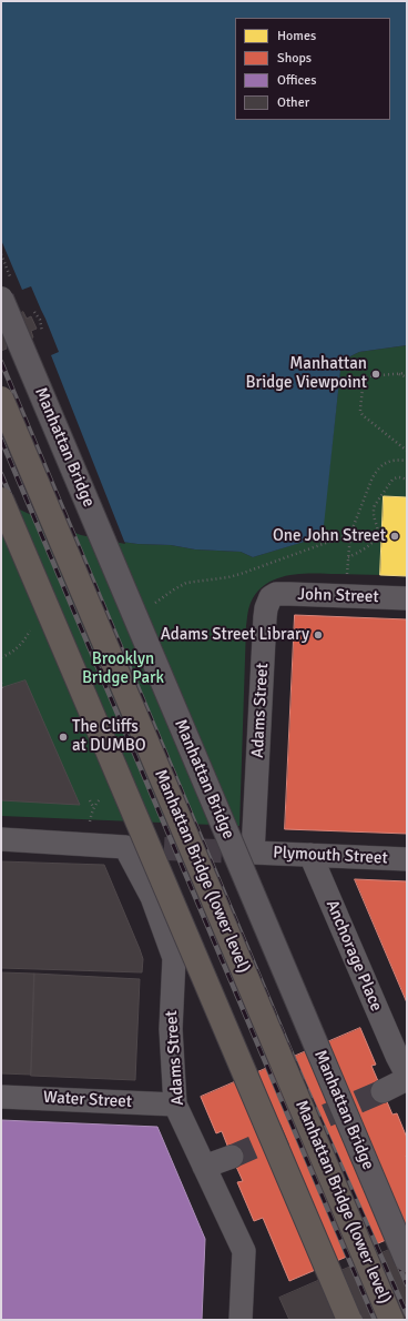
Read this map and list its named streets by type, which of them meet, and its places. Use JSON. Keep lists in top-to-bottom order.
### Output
{
  "streets": {
    "main road": ["Manhattan Bridge", "Manhattan Bridge (lower level)"],
    "street": [
      "John Street",
      "Adams Street",
      "Plymouth Street",
      "Anchorage Place",
      "Water Street"
    ]
  },
  "crossings": [
    ["John Street", "Adams Street"],
    ["Adams Street", "Plymouth Street"],
    ["Adams Street", "Water Street"],
    ["Plymouth Street", "Anchorage Place"]
  ],
  "parks": ["Brooklyn Bridge Park"],
  "places": [
    "Manhattan Bridge Viewpoint",
    "One John Street",
    "Adams Street Library",
    "The Cliffs at DUMBO"
  ],
  "legend": [
    "Homes",
    "Shops",
    "Offices",
    "Other"
  ]
}
